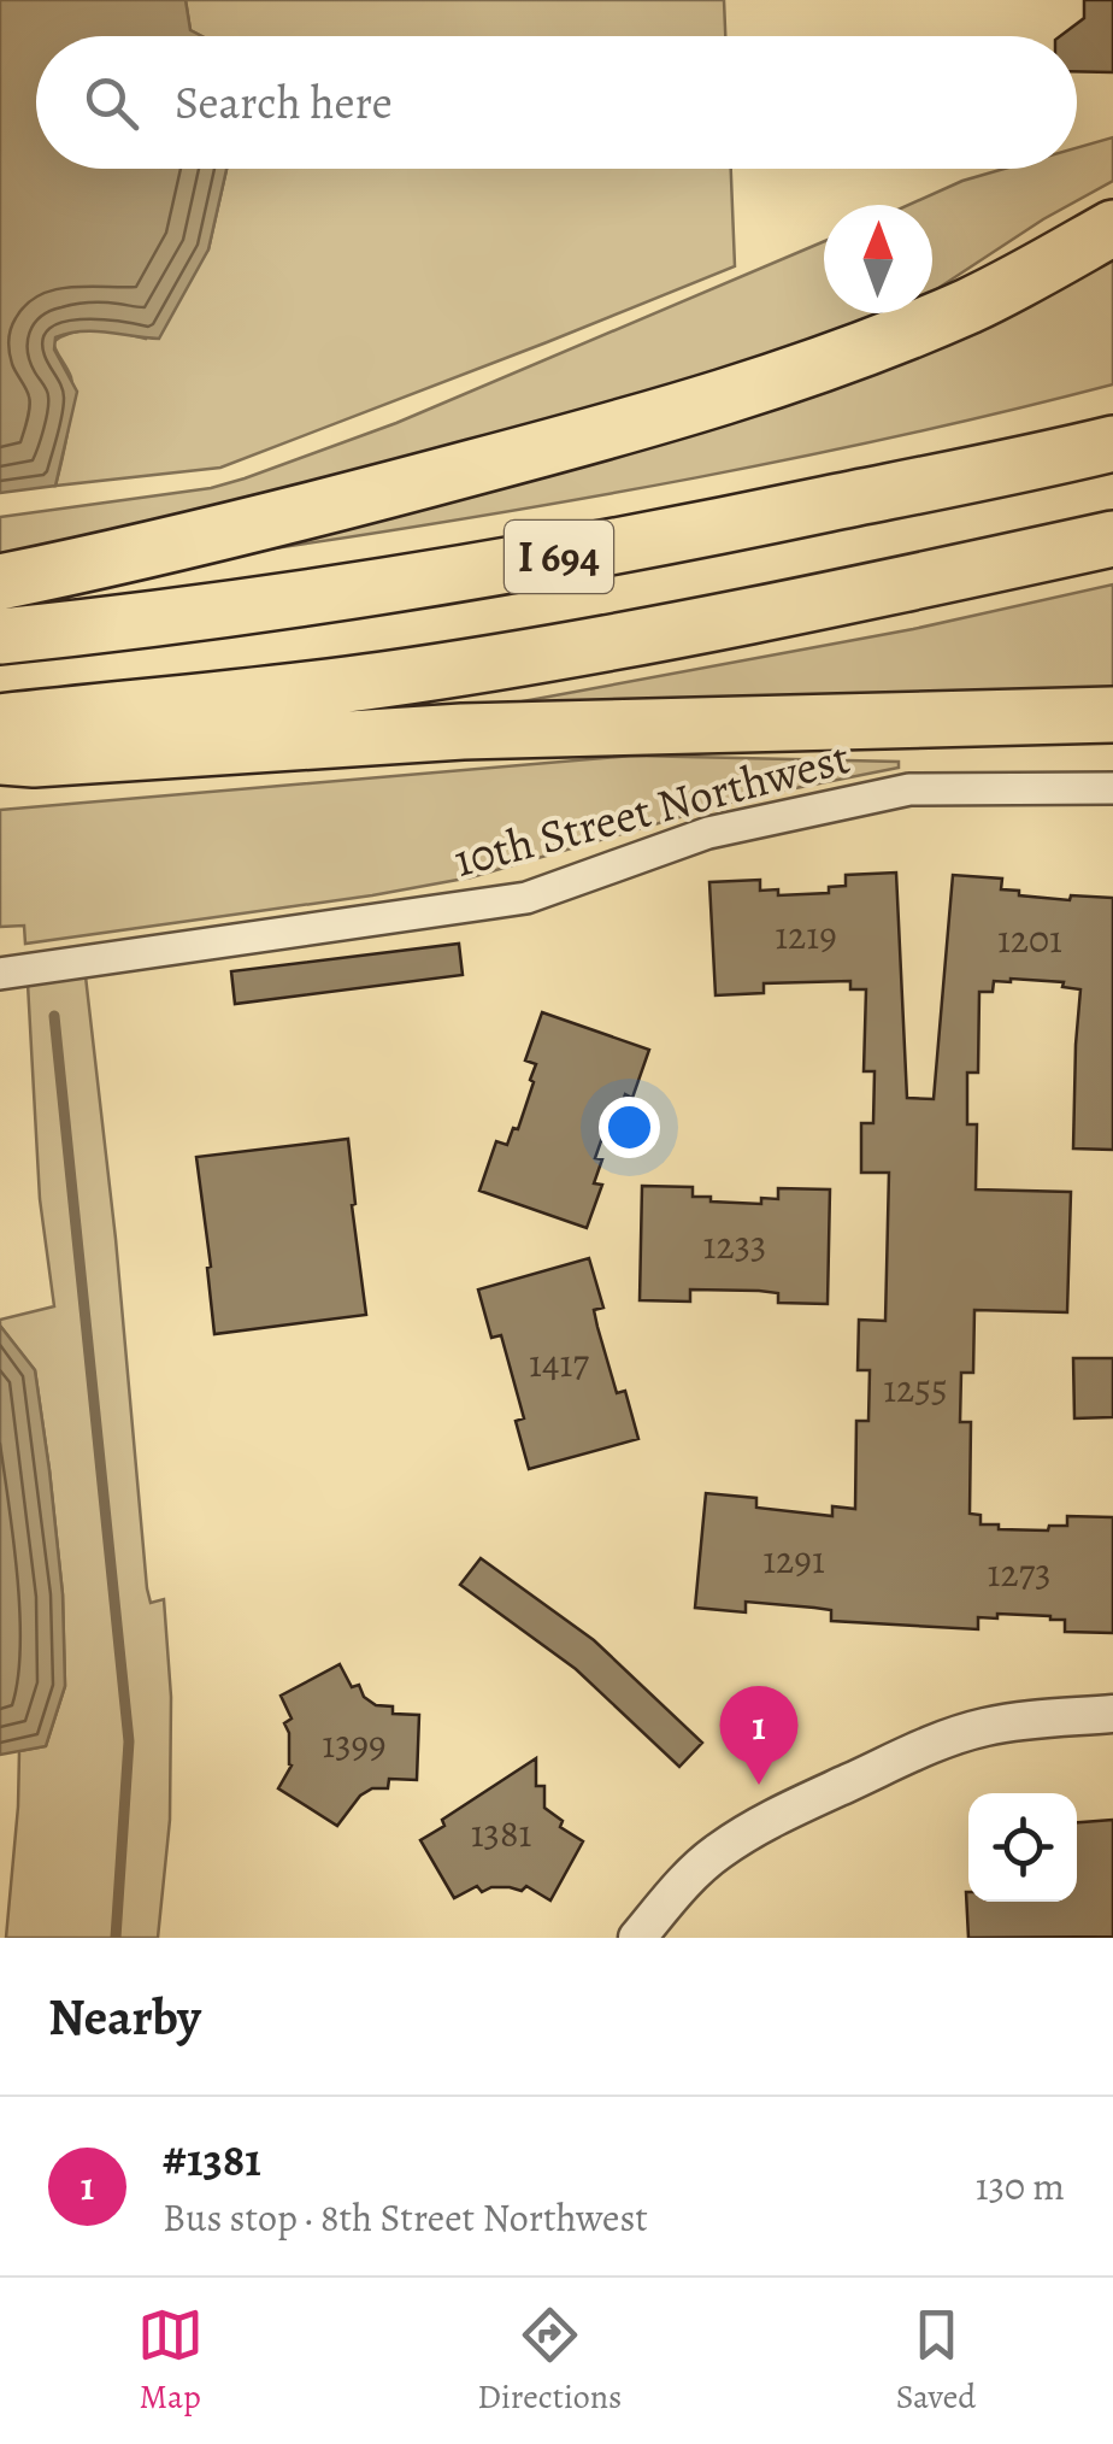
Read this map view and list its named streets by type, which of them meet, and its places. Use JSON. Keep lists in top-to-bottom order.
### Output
{
  "streets": {
    "highway": ["I 694"],
    "street": ["10th Street Northwest"]
  },
  "house_numbers": [
    "1219",
    "1201",
    "1233",
    "1417",
    "1255",
    "1291",
    "1273",
    "1399",
    "1381"
  ],
  "north": "top",
  "page": {
    "search": "Search here",
    "pins": "1",
    "heading": "Nearby",
    "list": [
      {
        "mark": "1",
        "name": "#1381",
        "note": "Bus stop · 8th Street Northwest",
        "value": "130 m"
      }
    ],
    "nav": ["Map", "Directions", "Saved"]
  }
}
